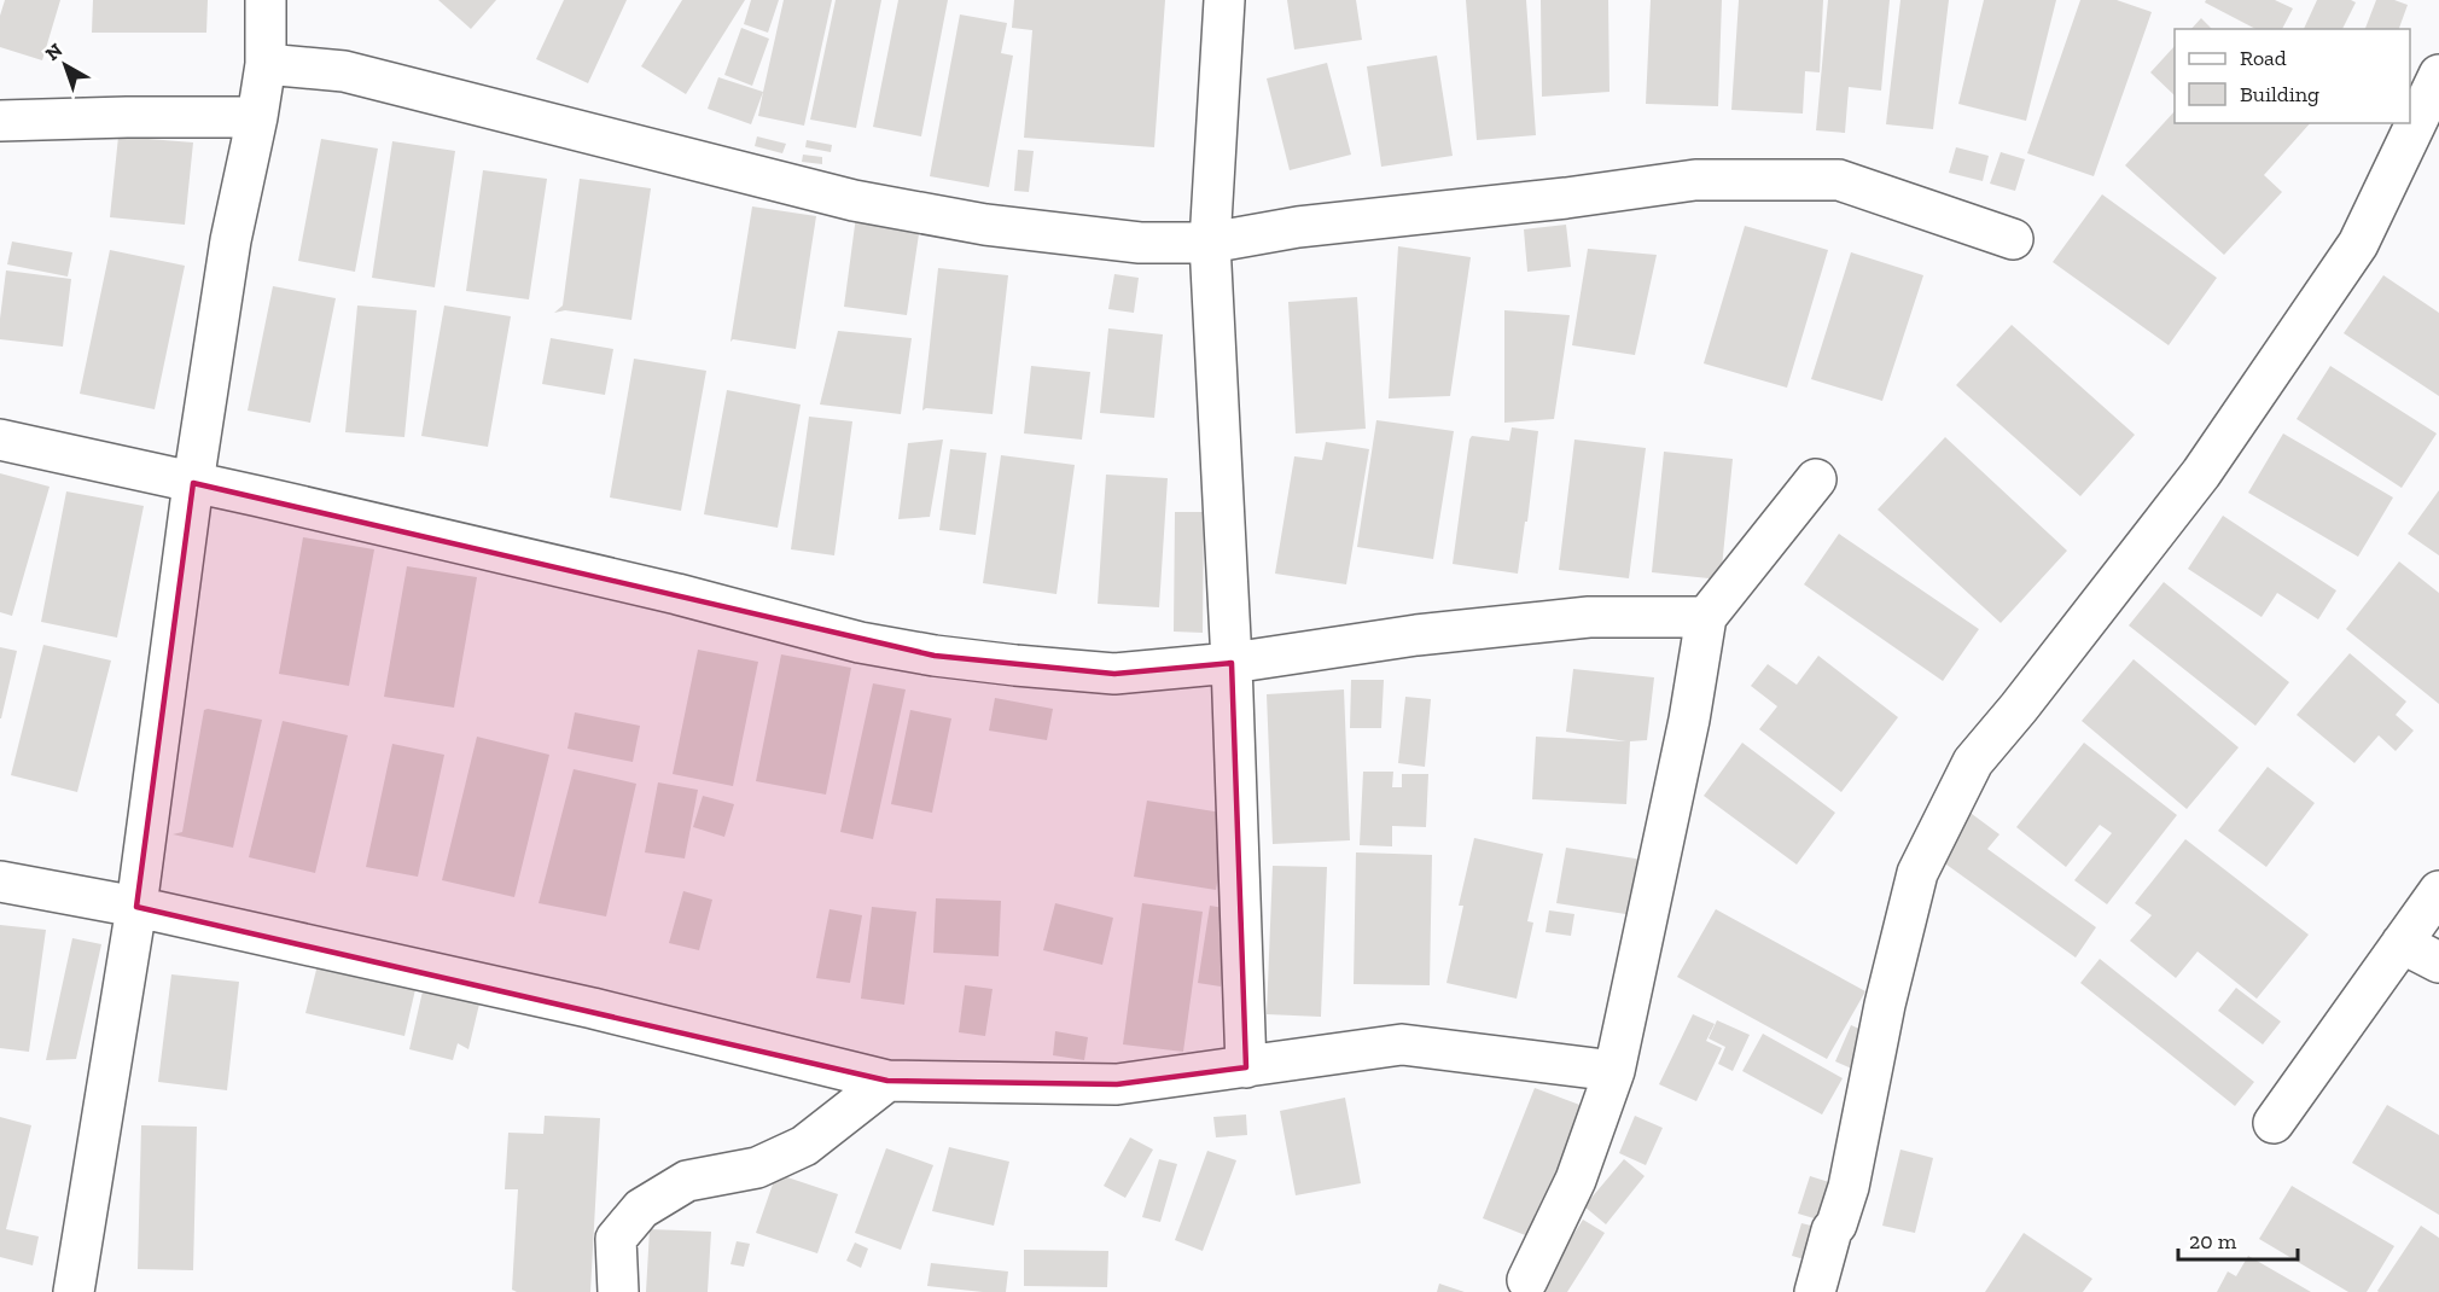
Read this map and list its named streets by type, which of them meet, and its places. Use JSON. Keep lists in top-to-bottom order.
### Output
{
  "legend": ["Road", "Building"],
  "scale_bar": "20 m",
  "north": "top left"
}
